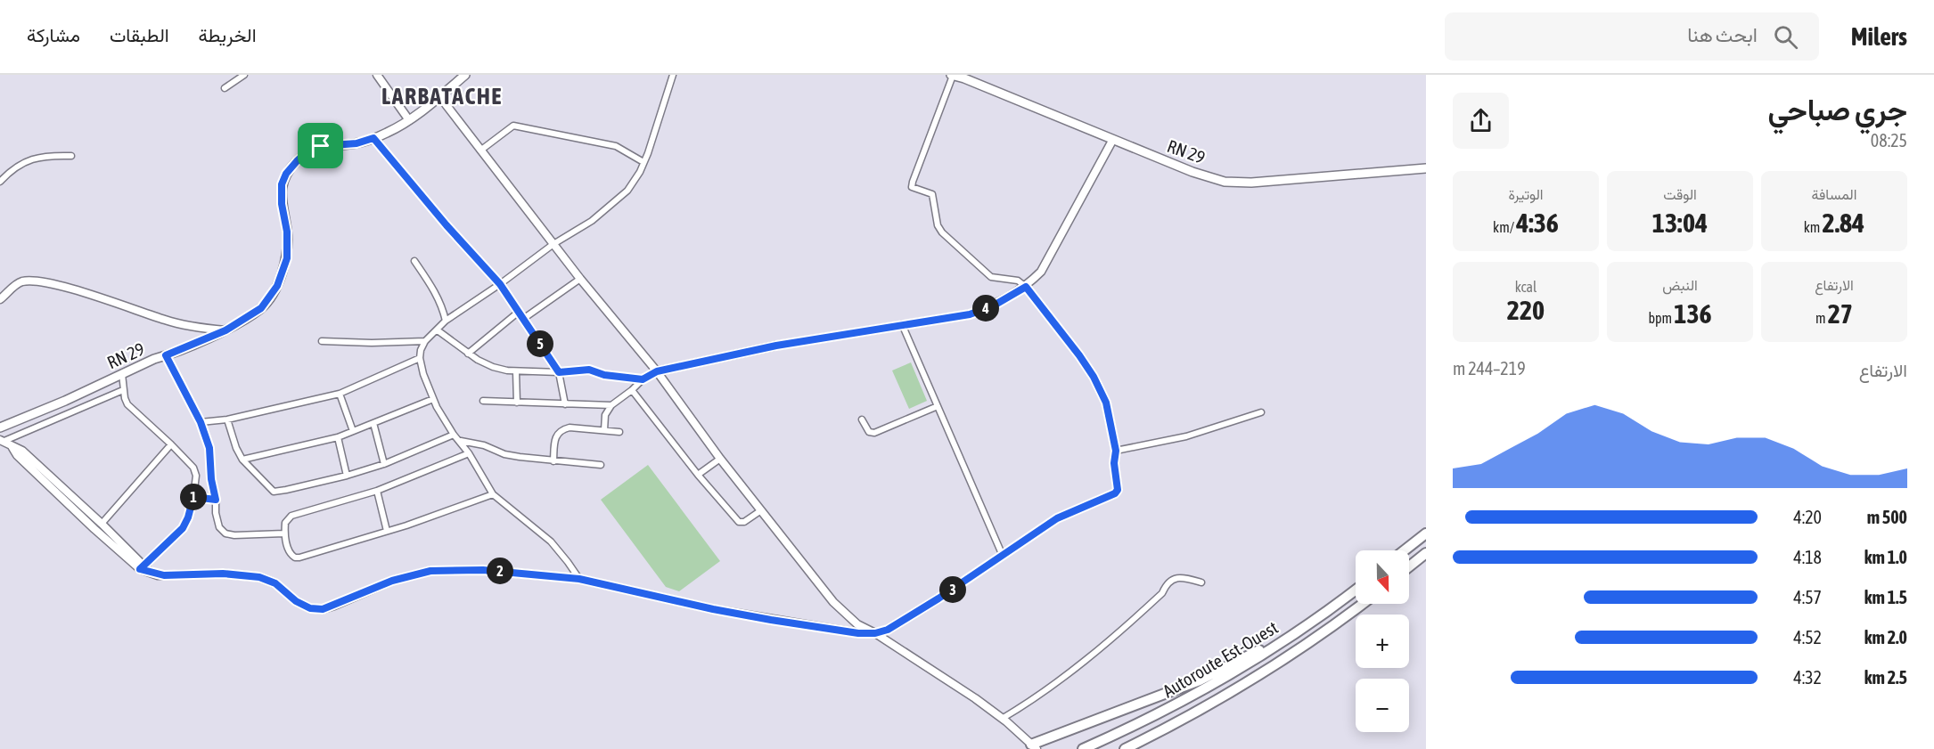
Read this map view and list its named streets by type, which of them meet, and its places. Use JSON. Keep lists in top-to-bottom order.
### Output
{
  "streets": {
    "highway": ["Autoroute Est-Ouest"],
    "main road": ["RN 29"]
  },
  "districts": ["LARBATACHE"],
  "north": "bottom",
  "page": {
    "header": "Milers",
    "search": "ابحث هنا",
    "nav": ["الخريطة", "الطبقات", "مشاركة"],
    "heading": ["جري صباحي", "08:25"],
    "stats": [
      ["المسافة", "2.84 km"],
      ["الوقت", "13:04"],
      ["الوتيرة", "4:36 /km"],
      ["الارتفاع", "27 m"],
      ["النبض", "136 bpm"],
      ["kcal", "220"]
    ],
    "pins": [
      "4",
      "5",
      "1",
      "2",
      "3"
    ],
    "chart": ["الارتفاع", "219–244 m"],
    "list": [
      {
        "name": "500 m",
        "note": "4:20"
      },
      {
        "name": "1.0 km",
        "note": "4:18"
      },
      {
        "name": "1.5 km",
        "note": "4:57"
      },
      {
        "name": "2.0 km",
        "note": "4:52"
      },
      {
        "name": "2.5 km",
        "note": "4:32"
      }
    ],
    "map_buttons": ["+", "−"]
  }
}
